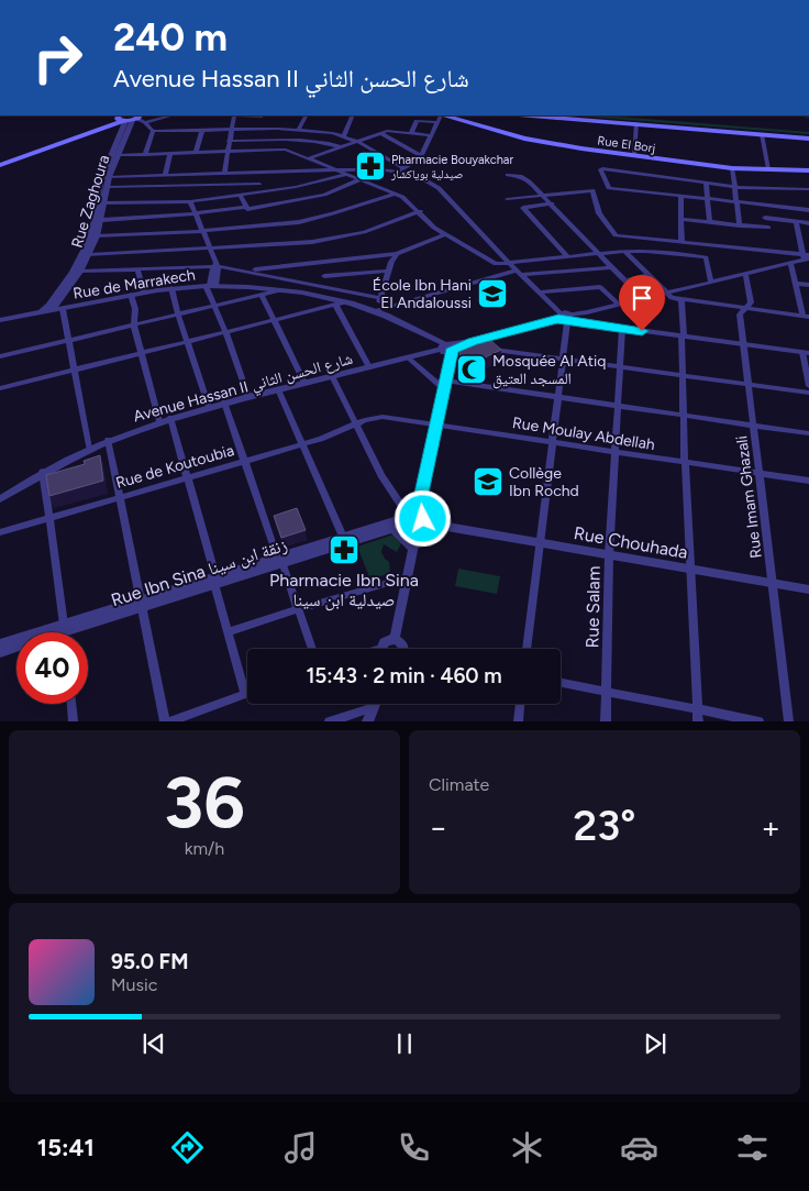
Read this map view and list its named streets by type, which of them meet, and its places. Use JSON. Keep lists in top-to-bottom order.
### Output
{
  "streets": {
    "main road": ["Rue El Borj"],
    "street": [
      "Rue Zaghoura",
      "Rue de Marrakech",
      "Avenue Hassan II شارع الحسن الثاني",
      "Rue Moulay Abdellah",
      "Rue de Koutoubia",
      "Rue Imam Ghazali",
      "Rue Chouhada",
      "Rue Ibn Sina زنقة ابن سينا",
      "Rue Salam"
    ]
  },
  "crossings": [
    ["Rue Zaghoura", "Rue de Marrakech"],
    ["Rue de Marrakech", "Avenue Hassan II شارع الحسن الثاني"],
    ["Rue Moulay Abdellah", "Rue de Koutoubia"],
    ["Rue Moulay Abdellah", "Rue Imam Ghazali"],
    ["Rue Moulay Abdellah", "Rue Salam"],
    ["Rue Imam Ghazali", "Rue Chouhada"],
    ["Rue Chouhada", "Rue Ibn Sina زنقة ابن سينا"],
    ["Rue Chouhada", "Rue Salam"]
  ],
  "places": {
    "pharmacy": ["Pharmacie Bouyakchar صيدلية بوياكشار", "Pharmacie Ibn Sina صيدلية ابن سينا"],
    "school or university": ["École Ibn Hani El Andaloussi", "Collège Ibn Rochd"],
    "mosque": ["Mosquée Al Atiq المسجد العتيق"]
  },
  "page": {
    "turn": ["240 m", "Avenue Hassan II شارع الحسن الثاني"],
    "limit": "40",
    "trip": "15:43 · 2 min · 460 m",
    "tile": [
      ["36", "km/h"],
      "Climate"
    ],
    "heat": ["−", "23°", "+"],
    "song": ["95.0 FM", "Music"],
    "tabs": "15:41"
  }
}
